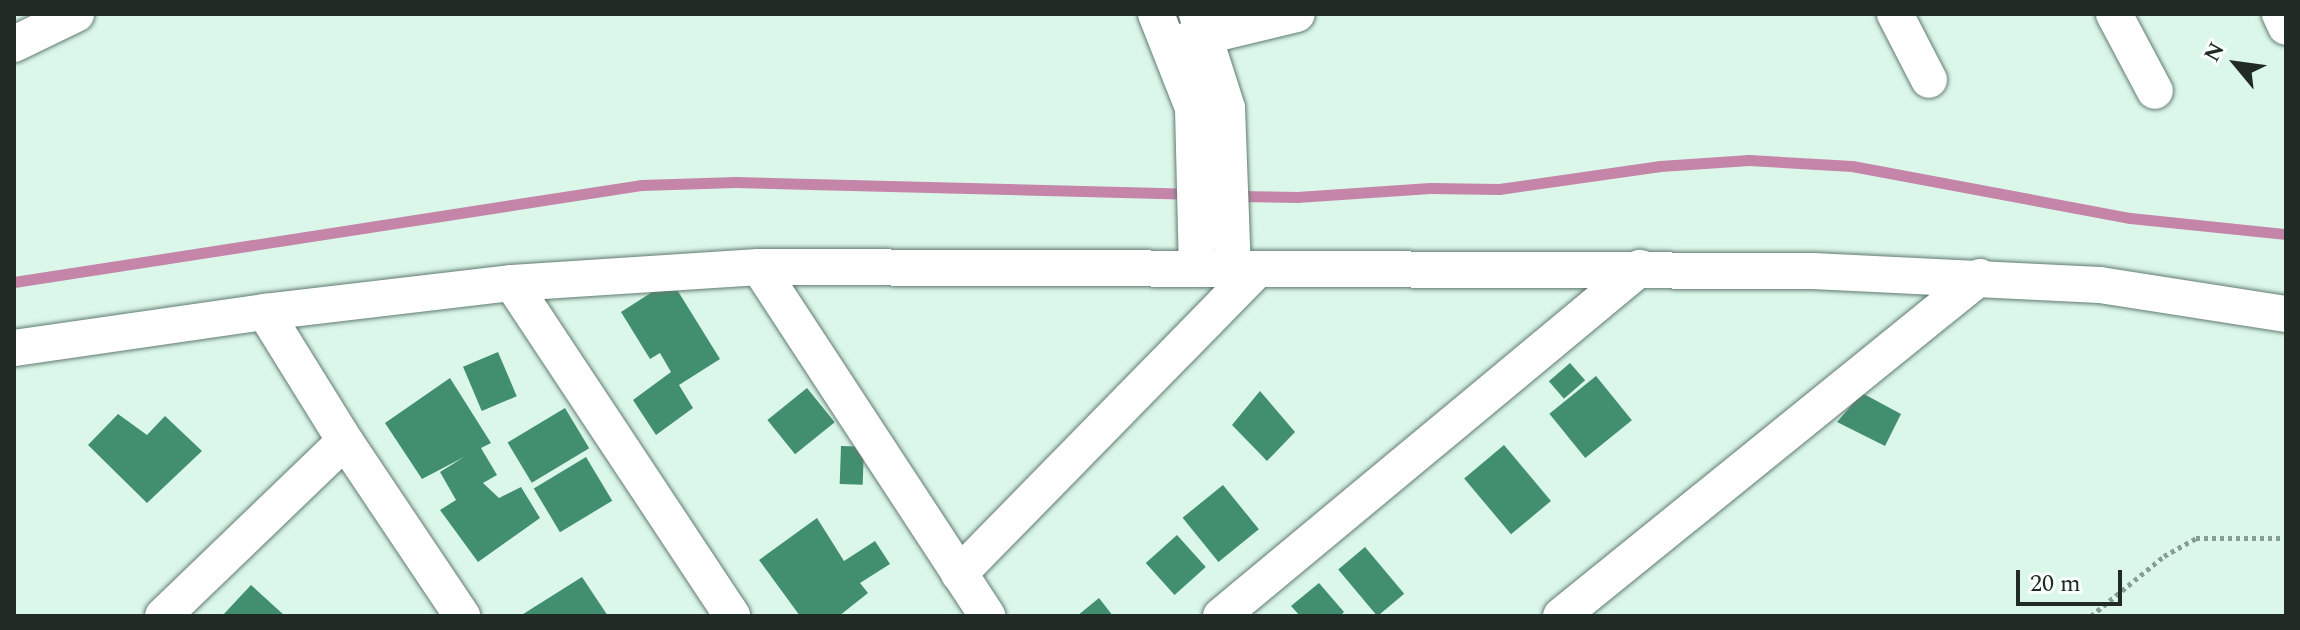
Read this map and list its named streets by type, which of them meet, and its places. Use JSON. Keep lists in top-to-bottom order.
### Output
{
  "scale_bar": "20 m",
  "north": "top left"
}
